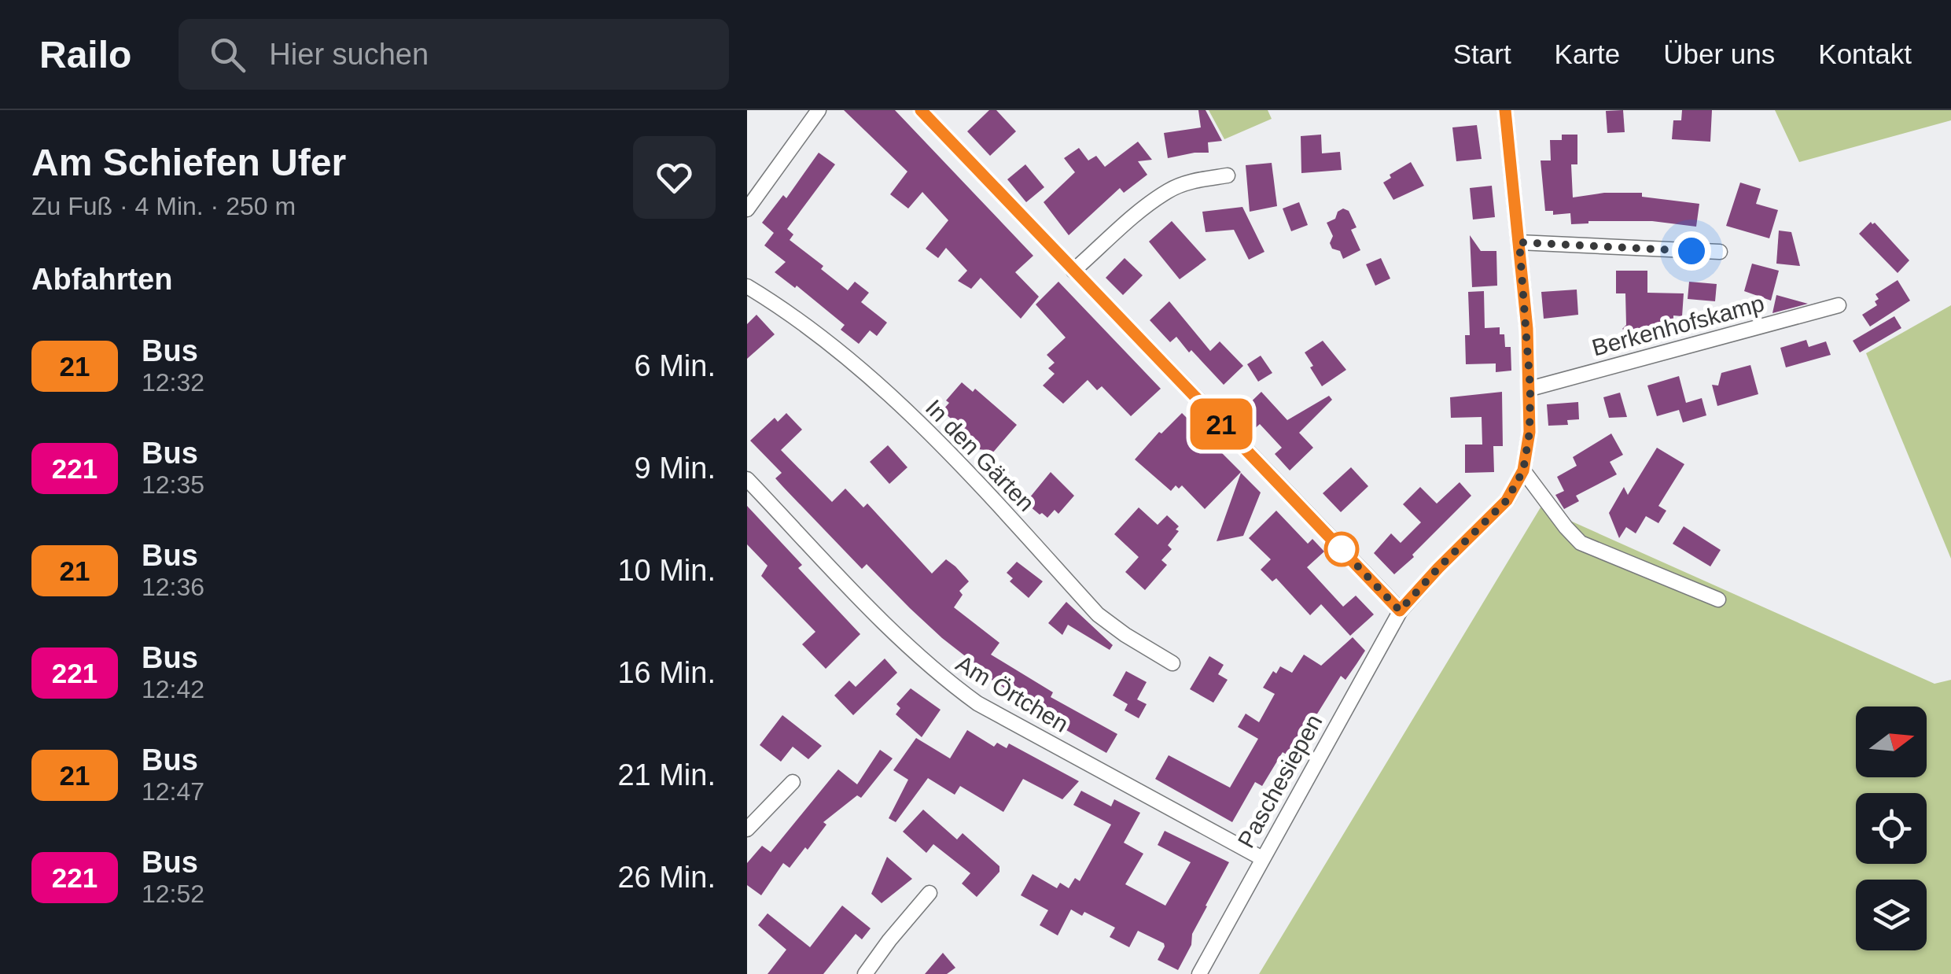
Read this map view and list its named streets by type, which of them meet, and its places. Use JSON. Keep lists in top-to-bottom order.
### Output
{
  "streets": {
    "street": [
      "Berkenhofskamp",
      "In den Gärten",
      "Am Örtchen",
      "Paschesiepen"
    ]
  },
  "crossings": [
    ["Am Örtchen", "Paschesiepen"]
  ],
  "lines": ["bus line 21"],
  "north": "right",
  "page": {
    "header": "Railo",
    "search": "Hier suchen",
    "nav": [
      "Start",
      "Karte",
      "Über uns",
      "Kontakt"
    ],
    "heading": [
      ["Am Schiefen Ufer", "Zu Fuß · 4 Min. · 250 m"],
      "Abfahrten"
    ],
    "on_map": "21",
    "list": [
      {
        "mark": "21",
        "name": "Bus",
        "note": "12:32",
        "value": "6 Min."
      },
      {
        "mark": "221",
        "name": "Bus",
        "note": "12:35",
        "value": "9 Min."
      },
      {
        "mark": "21",
        "name": "Bus",
        "note": "12:36",
        "value": "10 Min."
      },
      {
        "mark": "221",
        "name": "Bus",
        "note": "12:42",
        "value": "16 Min."
      },
      {
        "mark": "21",
        "name": "Bus",
        "note": "12:47",
        "value": "21 Min."
      },
      {
        "mark": "221",
        "name": "Bus",
        "note": "12:52",
        "value": "26 Min."
      }
    ]
  }
}
